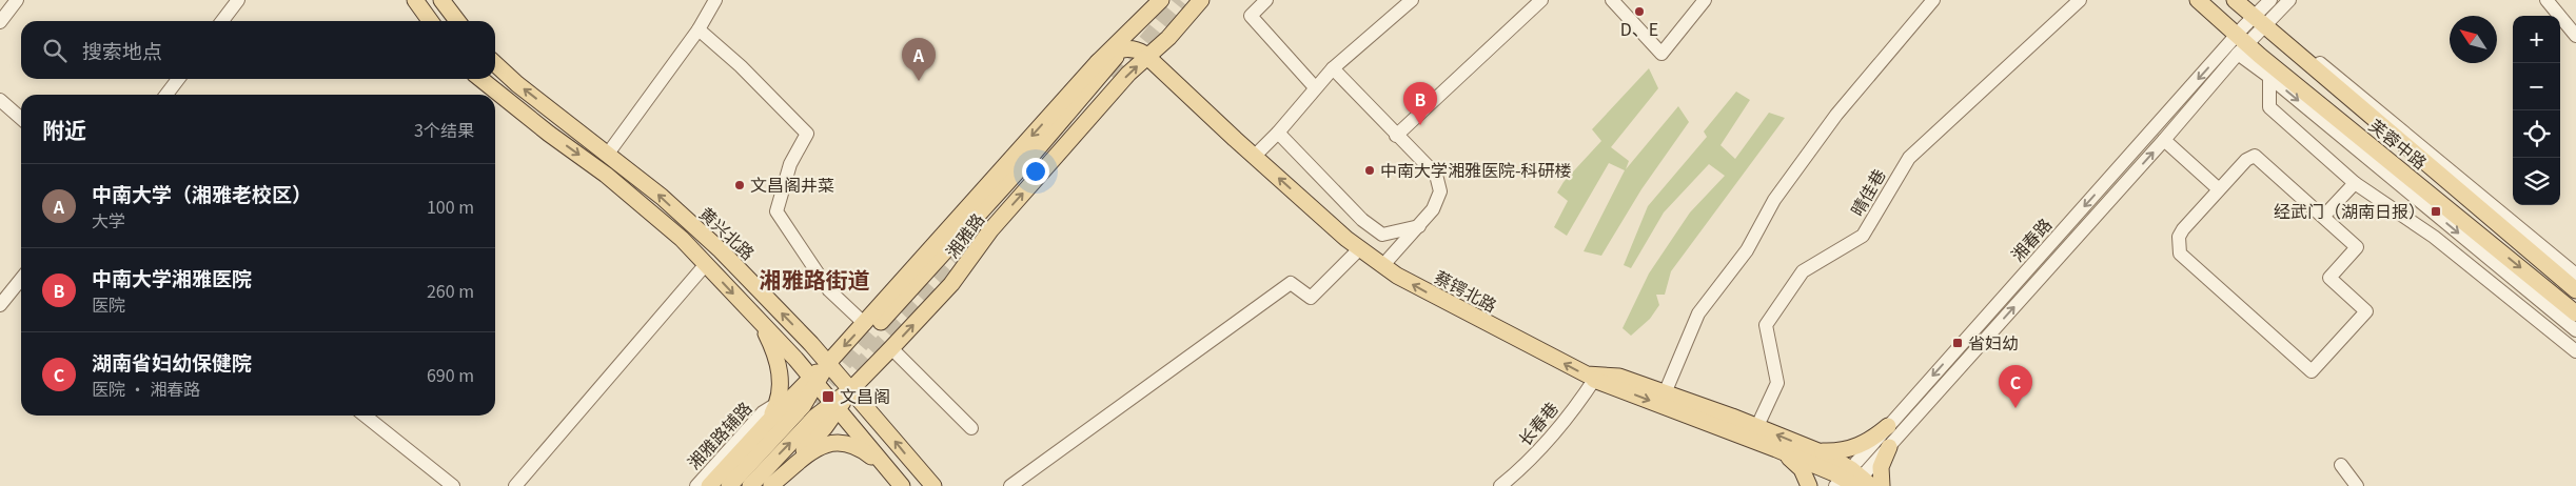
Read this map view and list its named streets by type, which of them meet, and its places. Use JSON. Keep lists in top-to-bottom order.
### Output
{
  "streets": {
    "main road": [
      "芙蓉中路",
      "黄兴北路",
      "湘雅路",
      "蔡锷北路"
    ],
    "street": [
      "晴佳巷",
      "湘春路",
      "长春巷",
      "湘雅路辅路"
    ]
  },
  "crossings": [
    ["芙蓉中路", "湘春路"],
    ["晴佳巷", "蔡锷北路"],
    ["黄兴北路", "湘雅路"],
    ["湘雅路", "蔡锷北路"],
    ["湘雅路", "湘雅路辅路"],
    ["湘春路", "蔡锷北路"],
    ["蔡锷北路", "长春巷"]
  ],
  "districts": ["湘雅路街道"],
  "places": {
    "other": ["D、E", "中南大学湘雅医院-科研楼", "文昌阁井菜"],
    "transit": ["经武门（湖南日报）", "省妇幼", "文昌阁"]
  },
  "north": "top left",
  "page": {
    "map_buttons": ["+", "−"],
    "search": "搜索地点",
    "pins": ["A", "B", "C"],
    "heading": ["附近", "3个结果"],
    "list": [
      {
        "mark": "A",
        "name": "中南大学（湘雅老校区）",
        "note": "大学",
        "value": "100 m"
      },
      {
        "mark": "B",
        "name": "中南大学湘雅医院",
        "note": "医院",
        "value": "260 m"
      },
      {
        "mark": "C",
        "name": "湖南省妇幼保健院",
        "note": "医院 · 湘春路",
        "value": "690 m"
      }
    ]
  }
}
